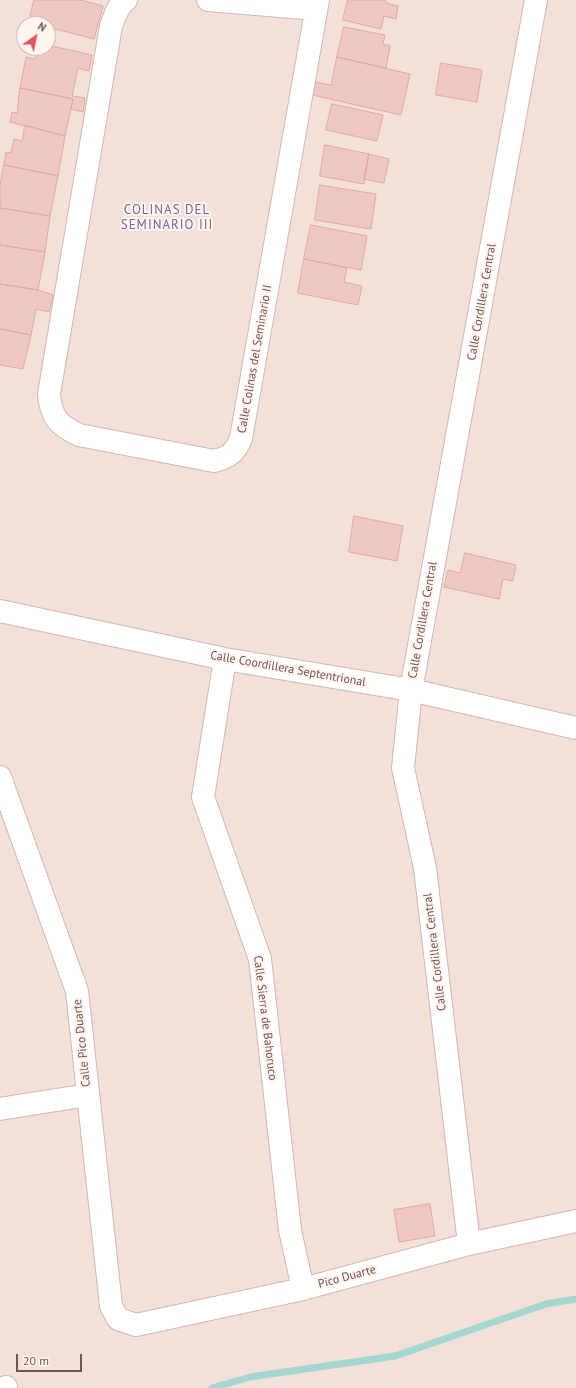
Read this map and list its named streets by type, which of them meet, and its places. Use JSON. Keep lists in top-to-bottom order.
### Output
{
  "streets": {
    "street": [
      "Calle Cordillera Central",
      "Calle Colinas del Seminario II",
      "Calle Coordillera Septentrional",
      "Calle Sierra de Bahoruco",
      "Calle Pico Duarte",
      "Pico Duarte"
    ]
  },
  "crossings": [
    ["Calle Cordillera Central", "Calle Coordillera Septentrional"],
    ["Calle Cordillera Central", "Pico Duarte"],
    ["Calle Coordillera Septentrional", "Calle Sierra de Bahoruco"],
    ["Calle Sierra de Bahoruco", "Pico Duarte"],
    ["Calle Pico Duarte", "Pico Duarte"]
  ],
  "districts": ["COLINAS DEL SEMINARIO III"],
  "scale_bar": "20 m",
  "north": "top right"
}
